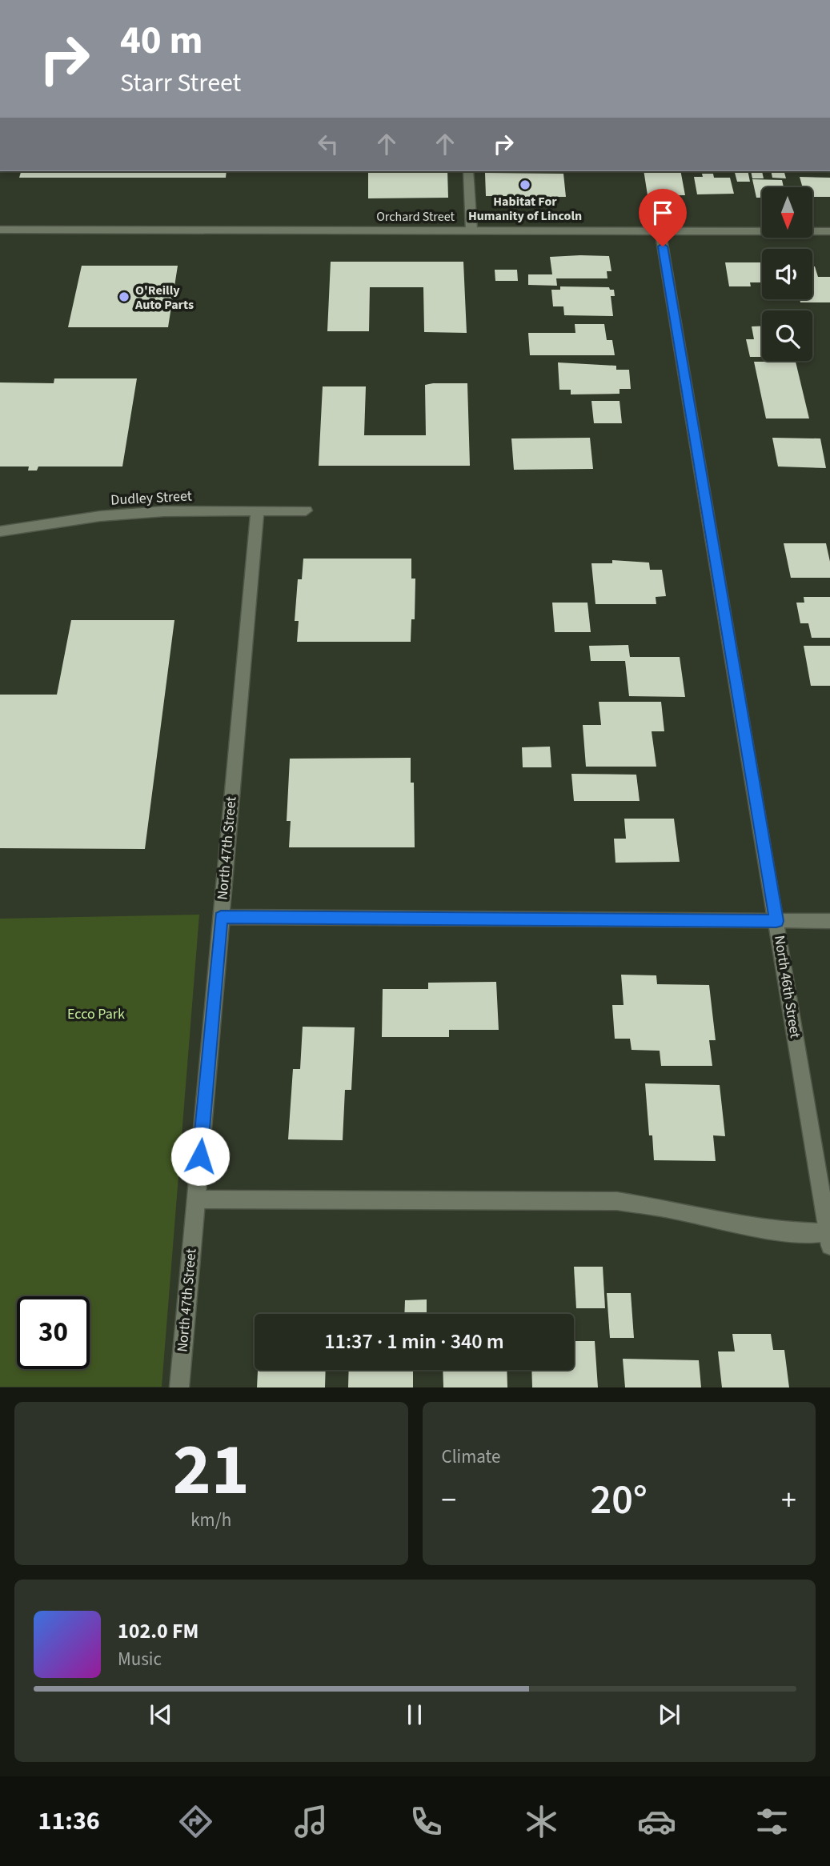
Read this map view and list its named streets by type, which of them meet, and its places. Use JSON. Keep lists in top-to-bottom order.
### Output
{
  "streets": {
    "street": [
      "Orchard Street",
      "Dudley Street",
      "North 47th Street",
      "North 46th Street"
    ]
  },
  "crossings": [
    ["Orchard Street", "North 46th Street"],
    ["Dudley Street", "North 47th Street"]
  ],
  "parks": ["Ecco Park"],
  "places": ["Habitat For Humanity of Lincoln", "O'Reilly Auto Parts"],
  "north": "bottom",
  "page": {
    "turn": ["40 m", "Starr Street"],
    "limit": "30",
    "trip": "11:37 · 1 min · 340 m",
    "tile": [
      ["21", "km/h"],
      "Climate"
    ],
    "heat": ["−", "20°", "+"],
    "song": ["102.0 FM", "Music"],
    "tabs": "11:36"
  }
}
